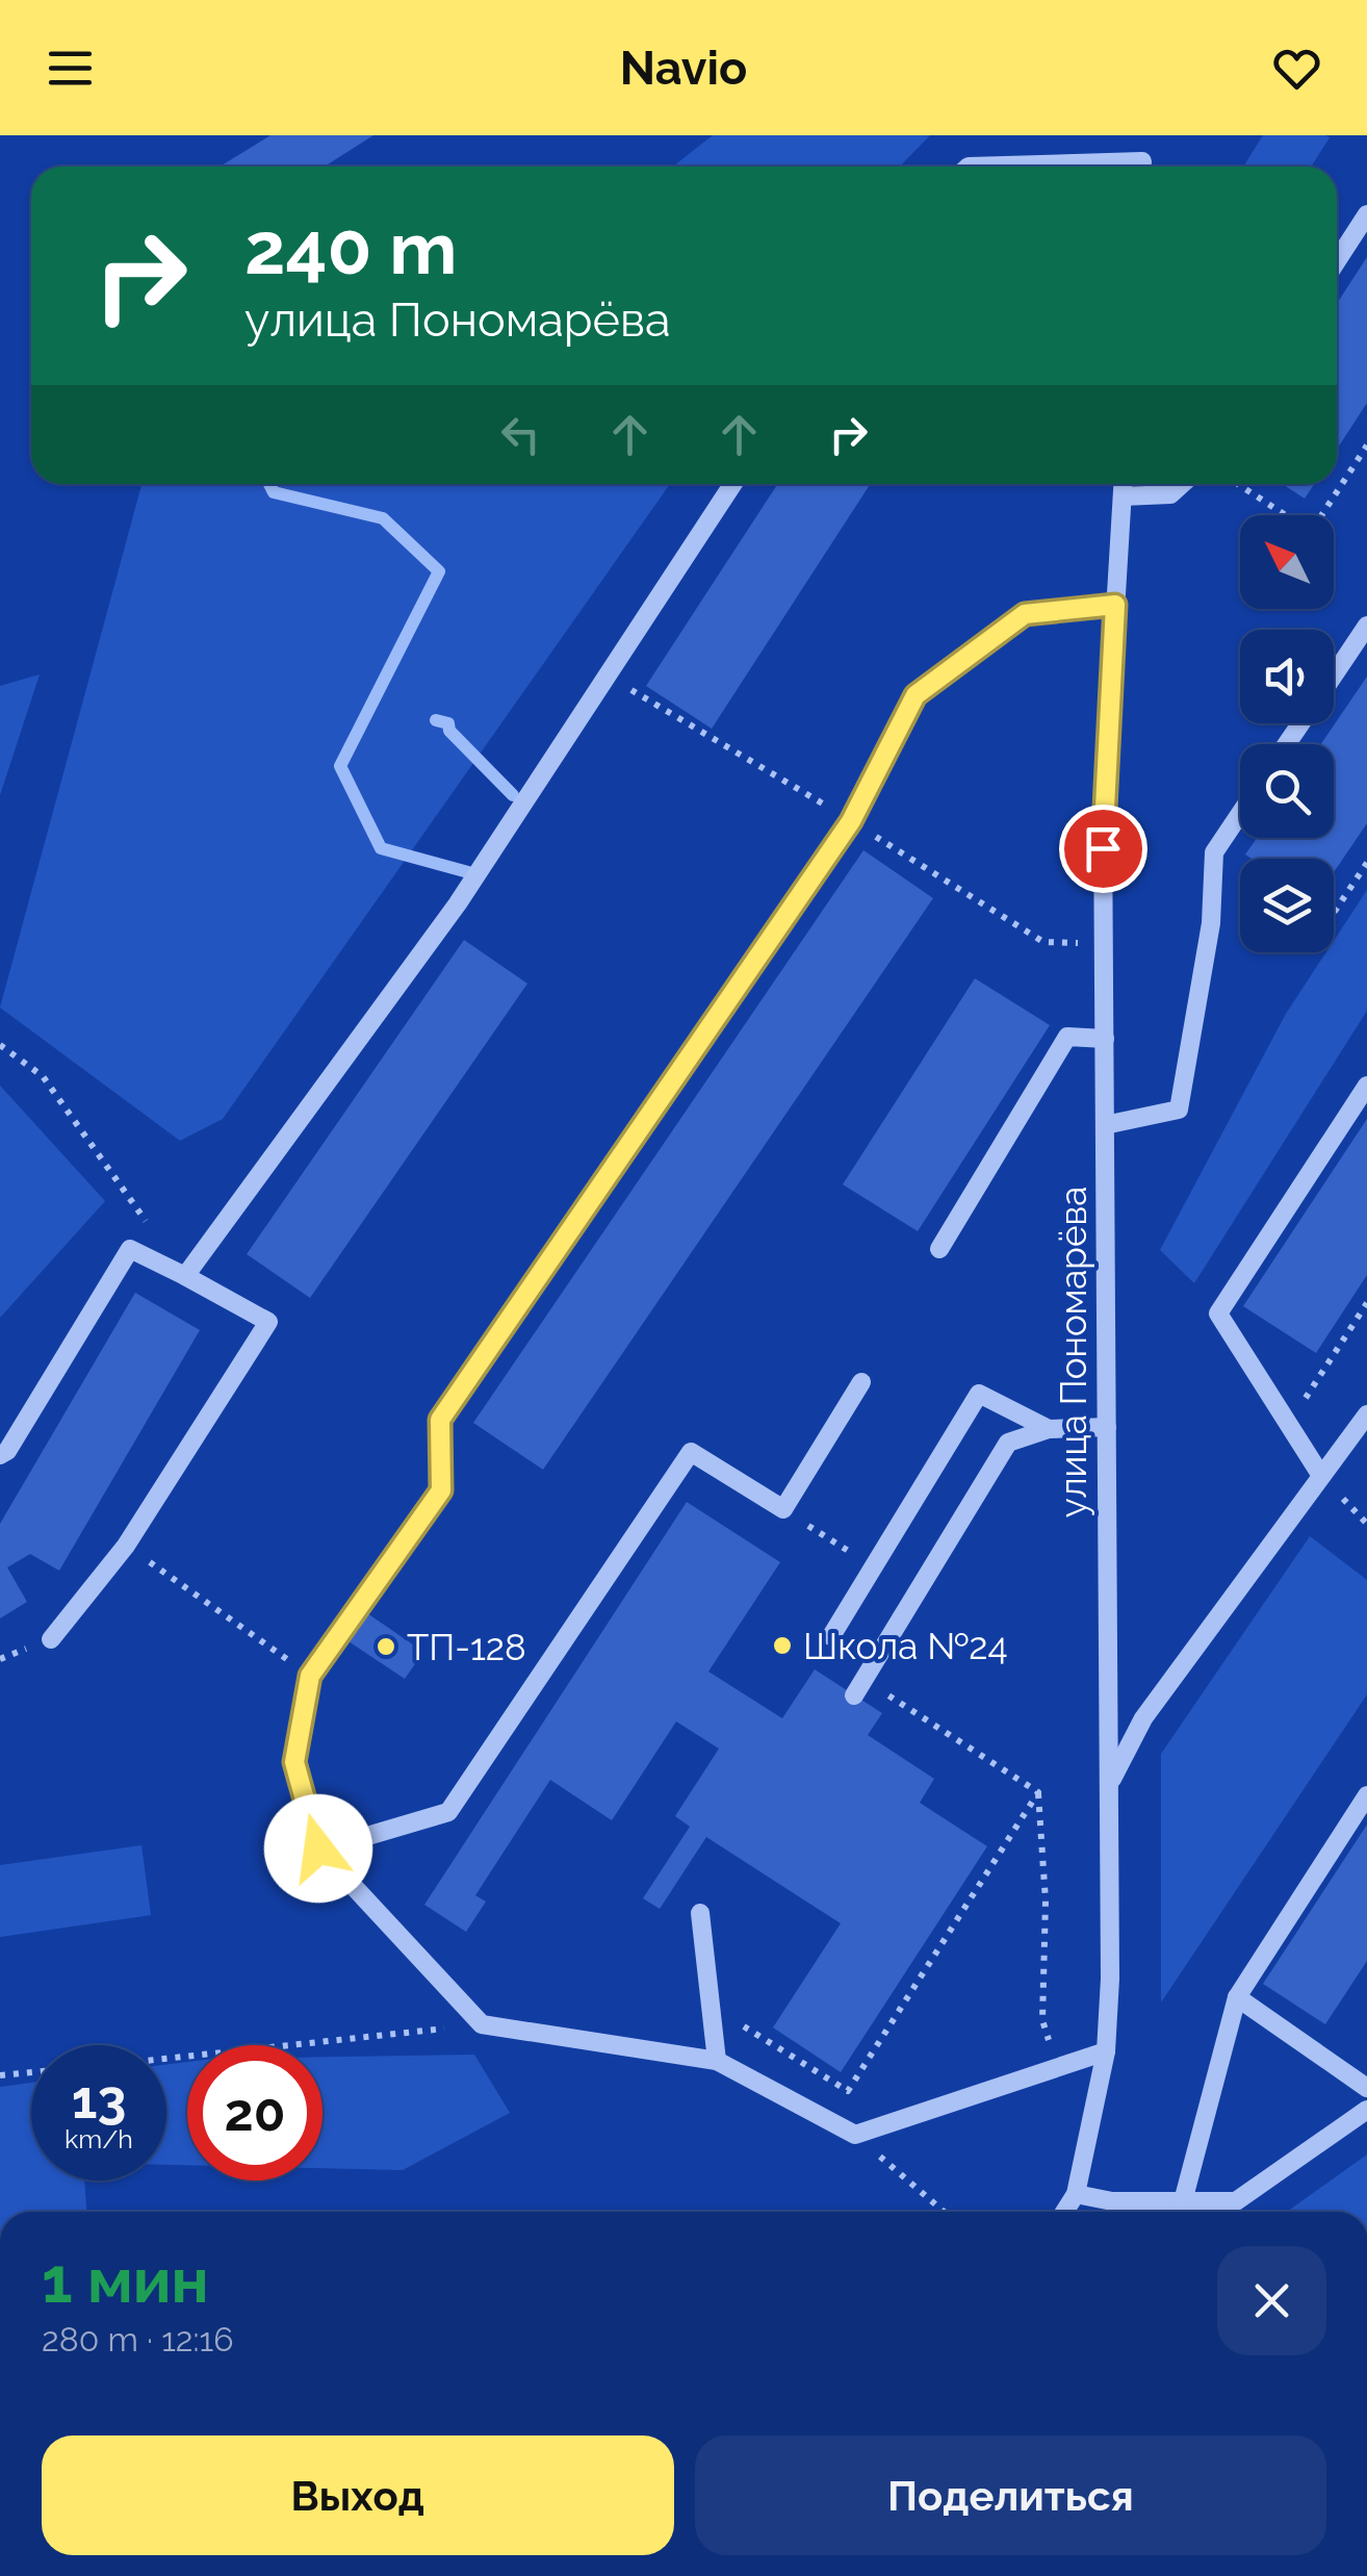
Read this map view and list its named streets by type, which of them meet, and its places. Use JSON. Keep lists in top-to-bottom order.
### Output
{
  "streets": {
    "street": ["улица Пономарёва"]
  },
  "places": ["Школа №24", "ТП-128"],
  "north": "top left",
  "page": {
    "header": "Navio",
    "turn": ["240 m", "улица Пономарёва"],
    "speed": "13 km/h",
    "limit": "20",
    "heading": ["1 мин", "280 m · 12:16"],
    "buttons": ["Выход", "Поделиться"]
  }
}
